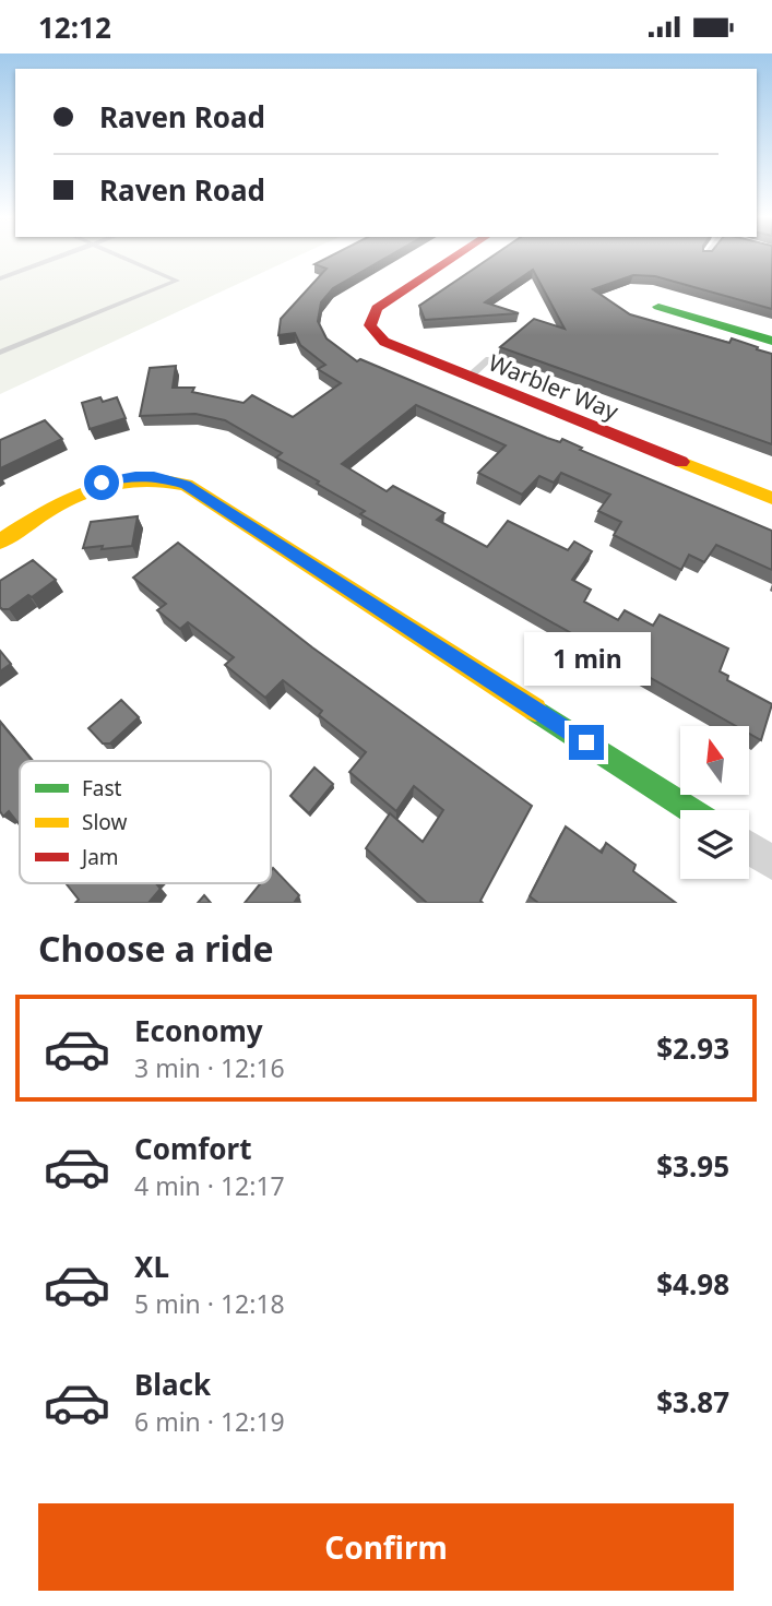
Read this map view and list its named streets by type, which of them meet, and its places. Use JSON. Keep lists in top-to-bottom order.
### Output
{
  "streets": {
    "street": ["Warbler Way"]
  },
  "legend": ["Fast", "Slow", "Jam"],
  "north": "top",
  "page": {
    "status": "12:12",
    "banner": ["Raven Road", "Raven Road"],
    "bubble": "1 min",
    "heading": "Choose a ride",
    "list": [
      {
        "name": "Economy",
        "note": "3 min · 12:16",
        "value": "$2.93"
      },
      {
        "name": "Comfort",
        "note": "4 min · 12:17",
        "value": "$3.95"
      },
      {
        "name": "XL",
        "note": "5 min · 12:18",
        "value": "$4.98"
      },
      {
        "name": "Black",
        "note": "6 min · 12:19",
        "value": "$3.87"
      }
    ],
    "buttons": "Confirm"
  }
}
